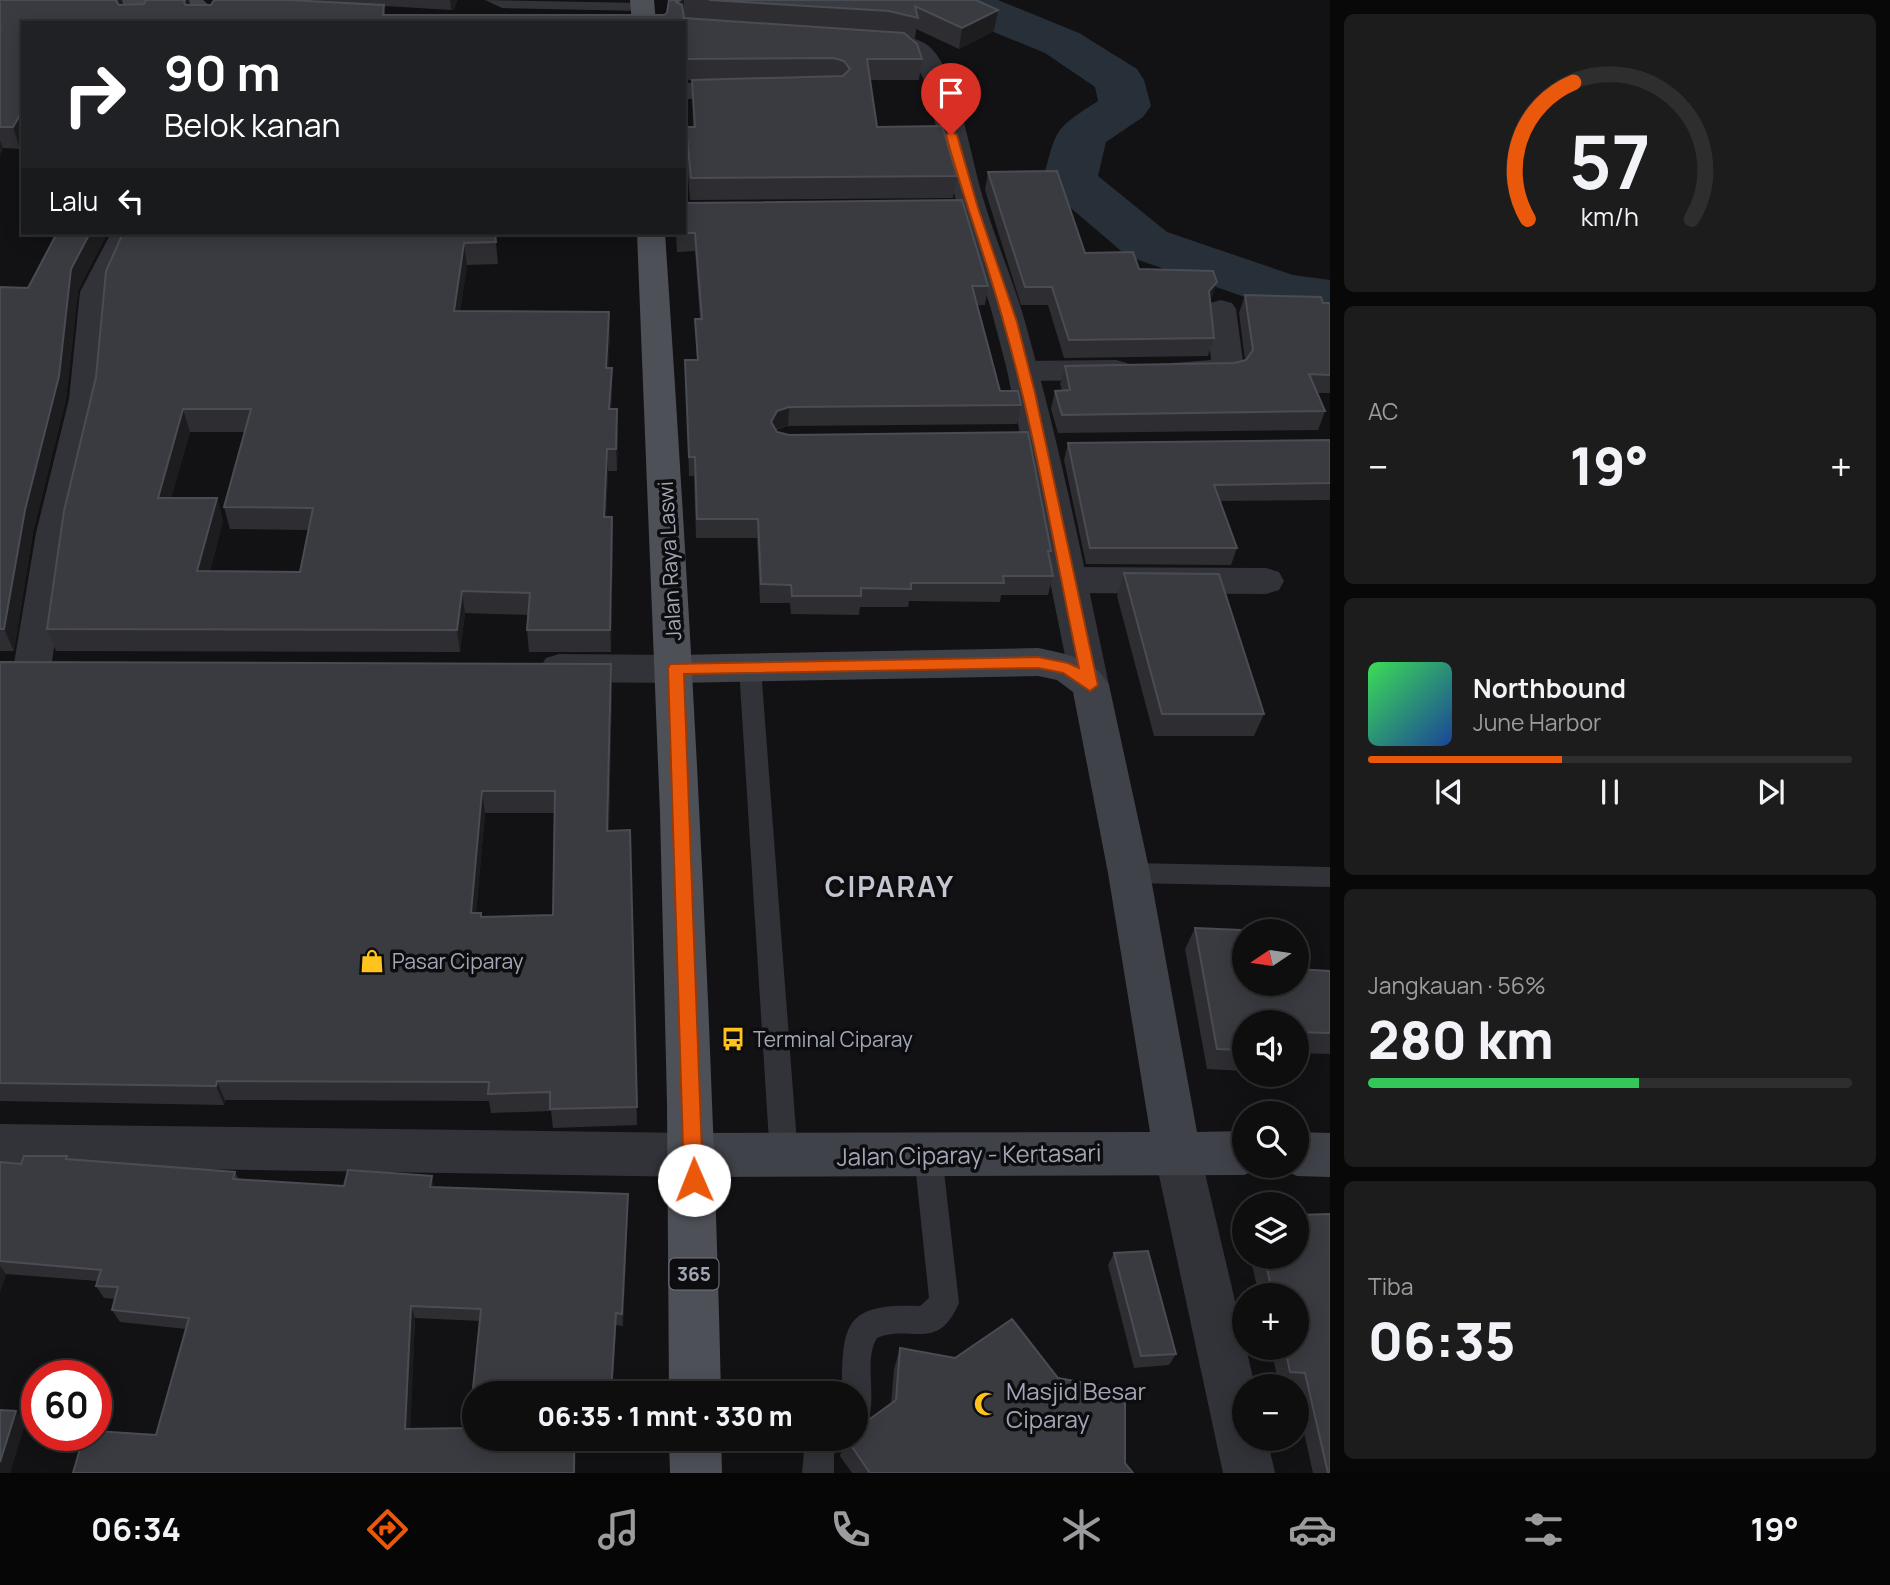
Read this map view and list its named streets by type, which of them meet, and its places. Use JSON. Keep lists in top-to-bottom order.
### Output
{
  "streets": {
    "main road": ["Jalan Raya Laswi", "Jalan Ciparay - Kertasari", "365"]
  },
  "crossings": [
    ["Jalan Raya Laswi", "Jalan Ciparay - Kertasari"]
  ],
  "districts": ["CIPARAY"],
  "places": {
    "shop": ["Pasar Ciparay"],
    "bus stop": ["Terminal Ciparay"],
    "mosque": ["Masjid Besar Ciparay"]
  },
  "north": "left",
  "page": {
    "turn": ["90 m", "Belok kanan"],
    "then": "Lalu",
    "tile": [
      "AC",
      ["Jangkauan · 56%", "280 km"],
      ["Tiba", "06:35"]
    ],
    "heat": ["−", "19°", "+"],
    "song": ["Northbound", "June Harbor"],
    "map_buttons": ["+", "−"],
    "limit": "60",
    "trip": "06:35 · 1 mnt · 330 m",
    "tabs": ["06:34", "19°"],
    "gauge": ["57", "km/h"]
  }
}
